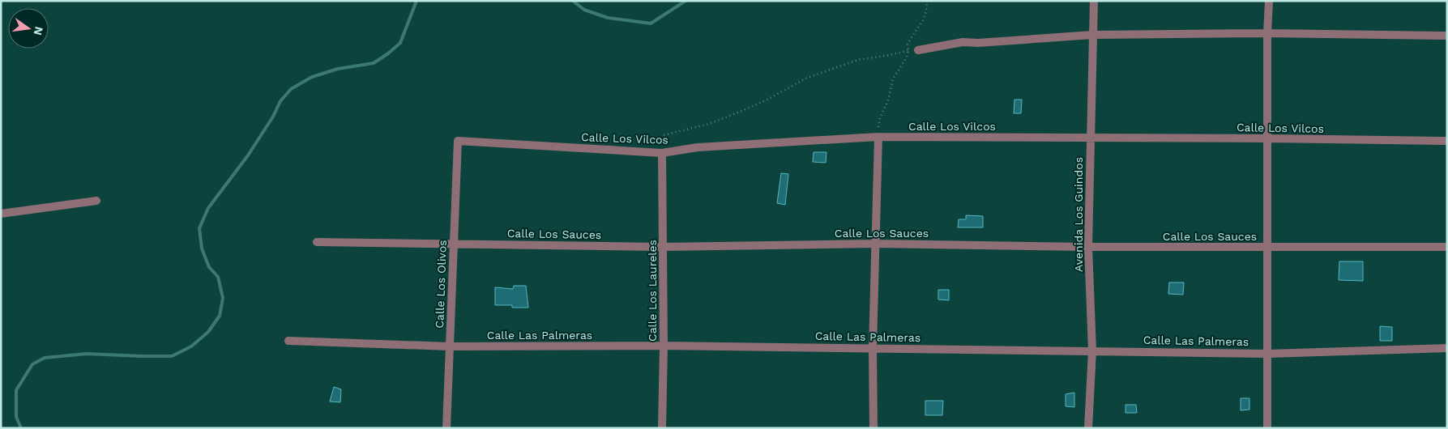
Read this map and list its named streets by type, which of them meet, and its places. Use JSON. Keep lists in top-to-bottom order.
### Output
{
  "streets": {
    "street": [
      "Calle Los Vilcos",
      "Avenida Los Guindos",
      "Calle Los Sauces",
      "Calle Los Olivos",
      "Calle Los Laureles",
      "Calle Las Palmeras"
    ]
  },
  "crossings": [
    ["Calle Los Vilcos", "Avenida Los Guindos"],
    ["Calle Los Vilcos", "Calle Los Olivos"],
    ["Calle Los Vilcos", "Calle Los Laureles"],
    ["Avenida Los Guindos", "Calle Los Sauces"],
    ["Avenida Los Guindos", "Calle Las Palmeras"],
    ["Calle Los Sauces", "Calle Los Olivos"],
    ["Calle Los Sauces", "Calle Los Laureles"],
    ["Calle Los Olivos", "Calle Las Palmeras"],
    ["Calle Los Laureles", "Calle Las Palmeras"]
  ],
  "north": "right"
}
